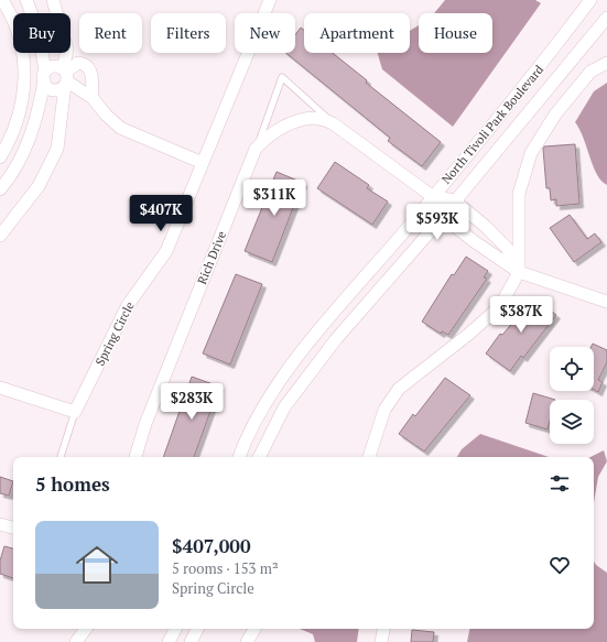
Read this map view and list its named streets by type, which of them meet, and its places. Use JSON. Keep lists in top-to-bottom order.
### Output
{
  "streets": {
    "street": ["North Tivoli Park Boulevard", "Rich Drive", "Spring Circle"]
  },
  "crossings": [
    ["North Tivoli Park Boulevard", "Rich Drive"]
  ],
  "page": {
    "chip": [
      "Buy",
      "Rent",
      "Filters",
      "New",
      "Apartment",
      "House"
    ],
    "price": [
      "$311K",
      "$407K",
      "$593K",
      "$387K",
      "$283K"
    ],
    "heading": "5 homes",
    "list": [
      {
        "name": "$407,000",
        "note": "5 rooms · 153 m² · Spring Circle"
      }
    ]
  }
}
